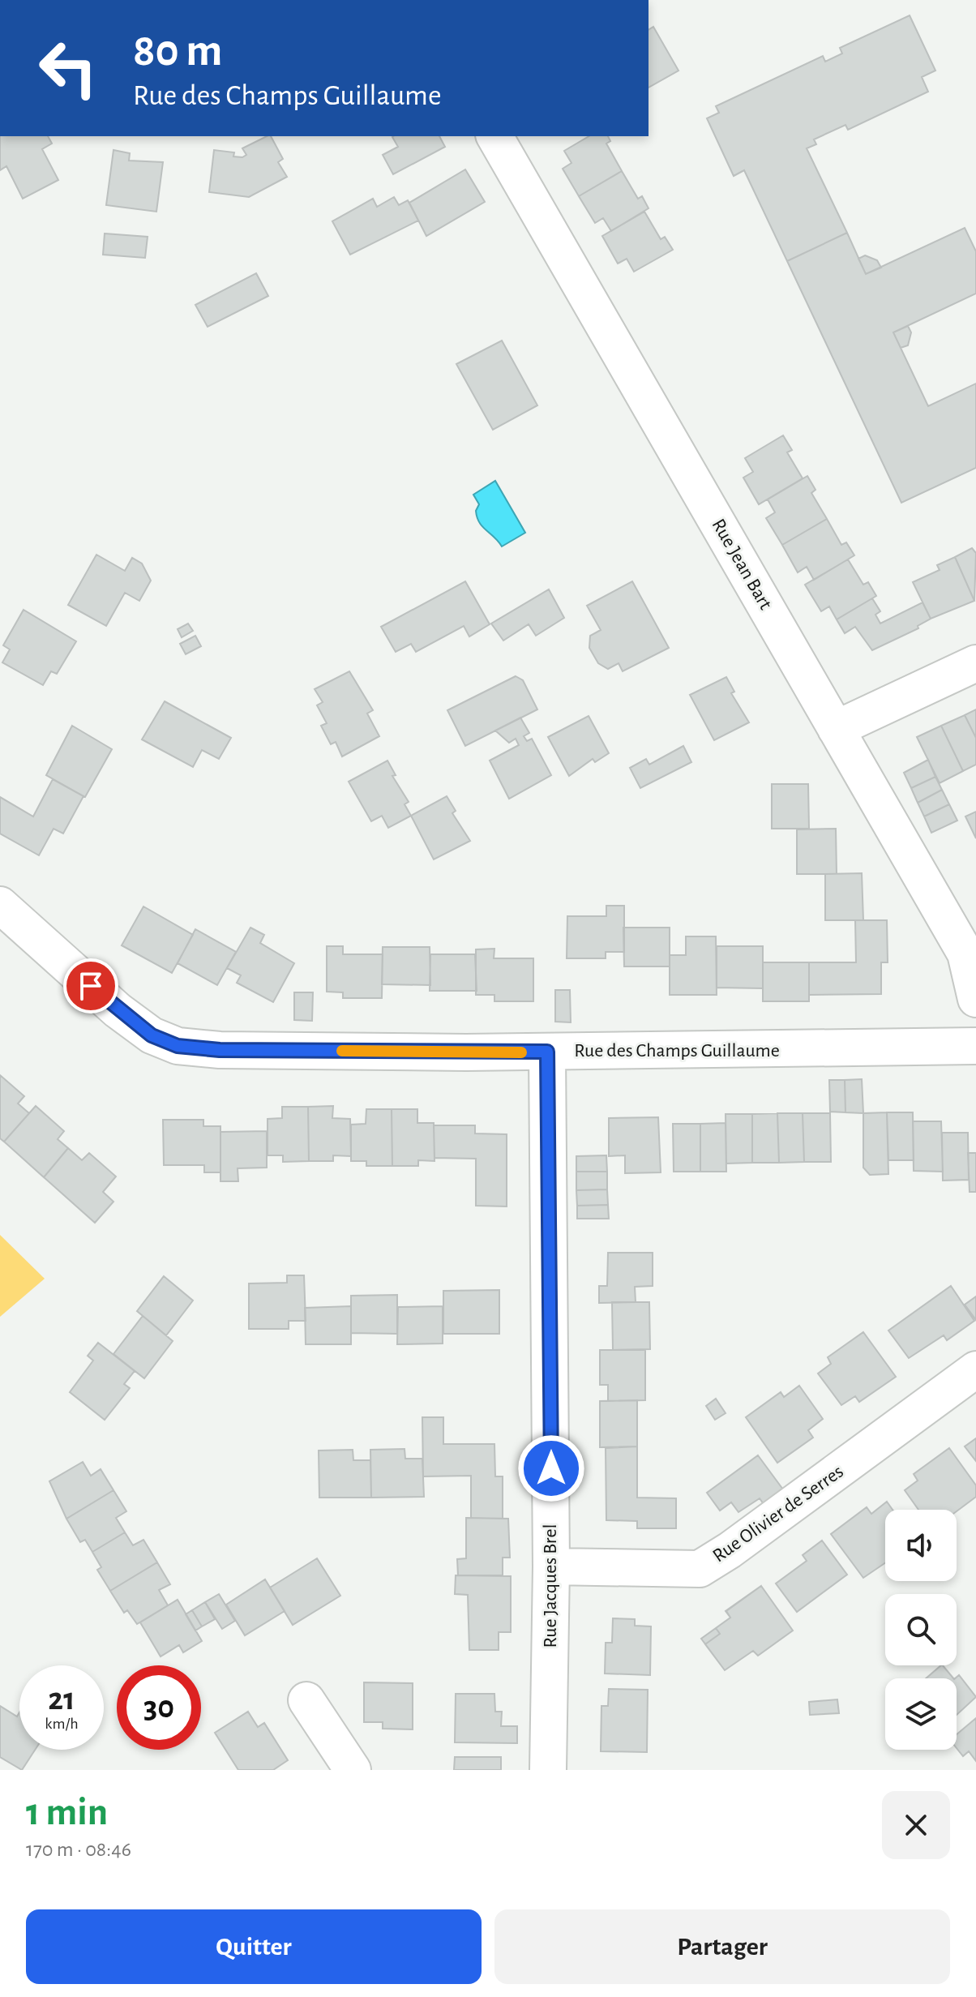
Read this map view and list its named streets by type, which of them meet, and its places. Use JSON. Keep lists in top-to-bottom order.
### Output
{
  "streets": {
    "street": [
      "Rue Jean Bart",
      "Rue des Champs Guillaume",
      "Rue Olivier de Serres",
      "Rue Jacques Brel"
    ]
  },
  "crossings": [
    ["Rue des Champs Guillaume", "Rue Jacques Brel"],
    ["Rue Olivier de Serres", "Rue Jacques Brel"]
  ],
  "page": {
    "turn": ["80 m", "Rue des Champs Guillaume"],
    "speed": "21 km/h",
    "limit": "30",
    "heading": ["1 min", "170 m · 08:46"],
    "buttons": ["Quitter", "Partager"]
  }
}
